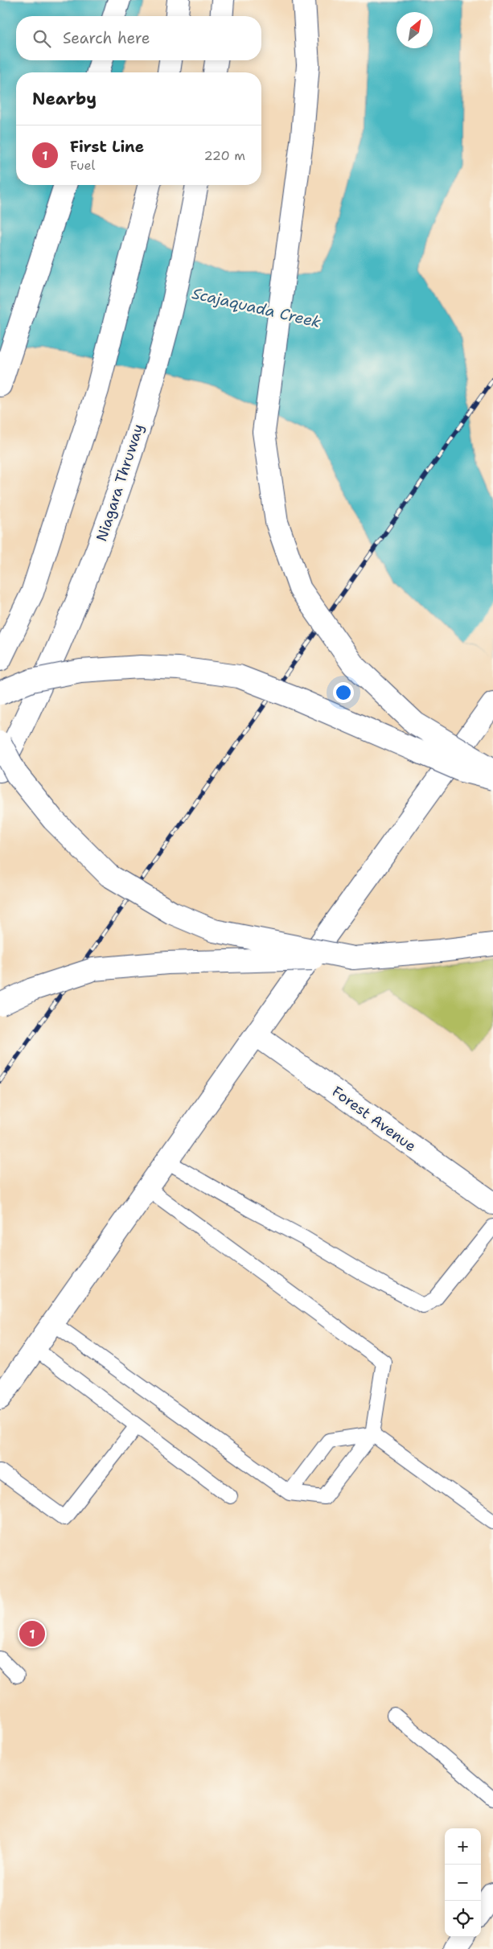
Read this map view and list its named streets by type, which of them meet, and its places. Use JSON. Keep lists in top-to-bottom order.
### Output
{
  "streets": {
    "main road": ["Niagara Thruway", "Forest Avenue"]
  },
  "water": ["Scajaquada Creek"],
  "north": "top right",
  "page": {
    "search": "Search here",
    "heading": "Nearby",
    "list": [
      {
        "mark": "1",
        "name": "First Line",
        "note": "Fuel",
        "value": "220 m"
      }
    ],
    "pins": "1",
    "map_buttons": ["+", "−"]
  }
}
